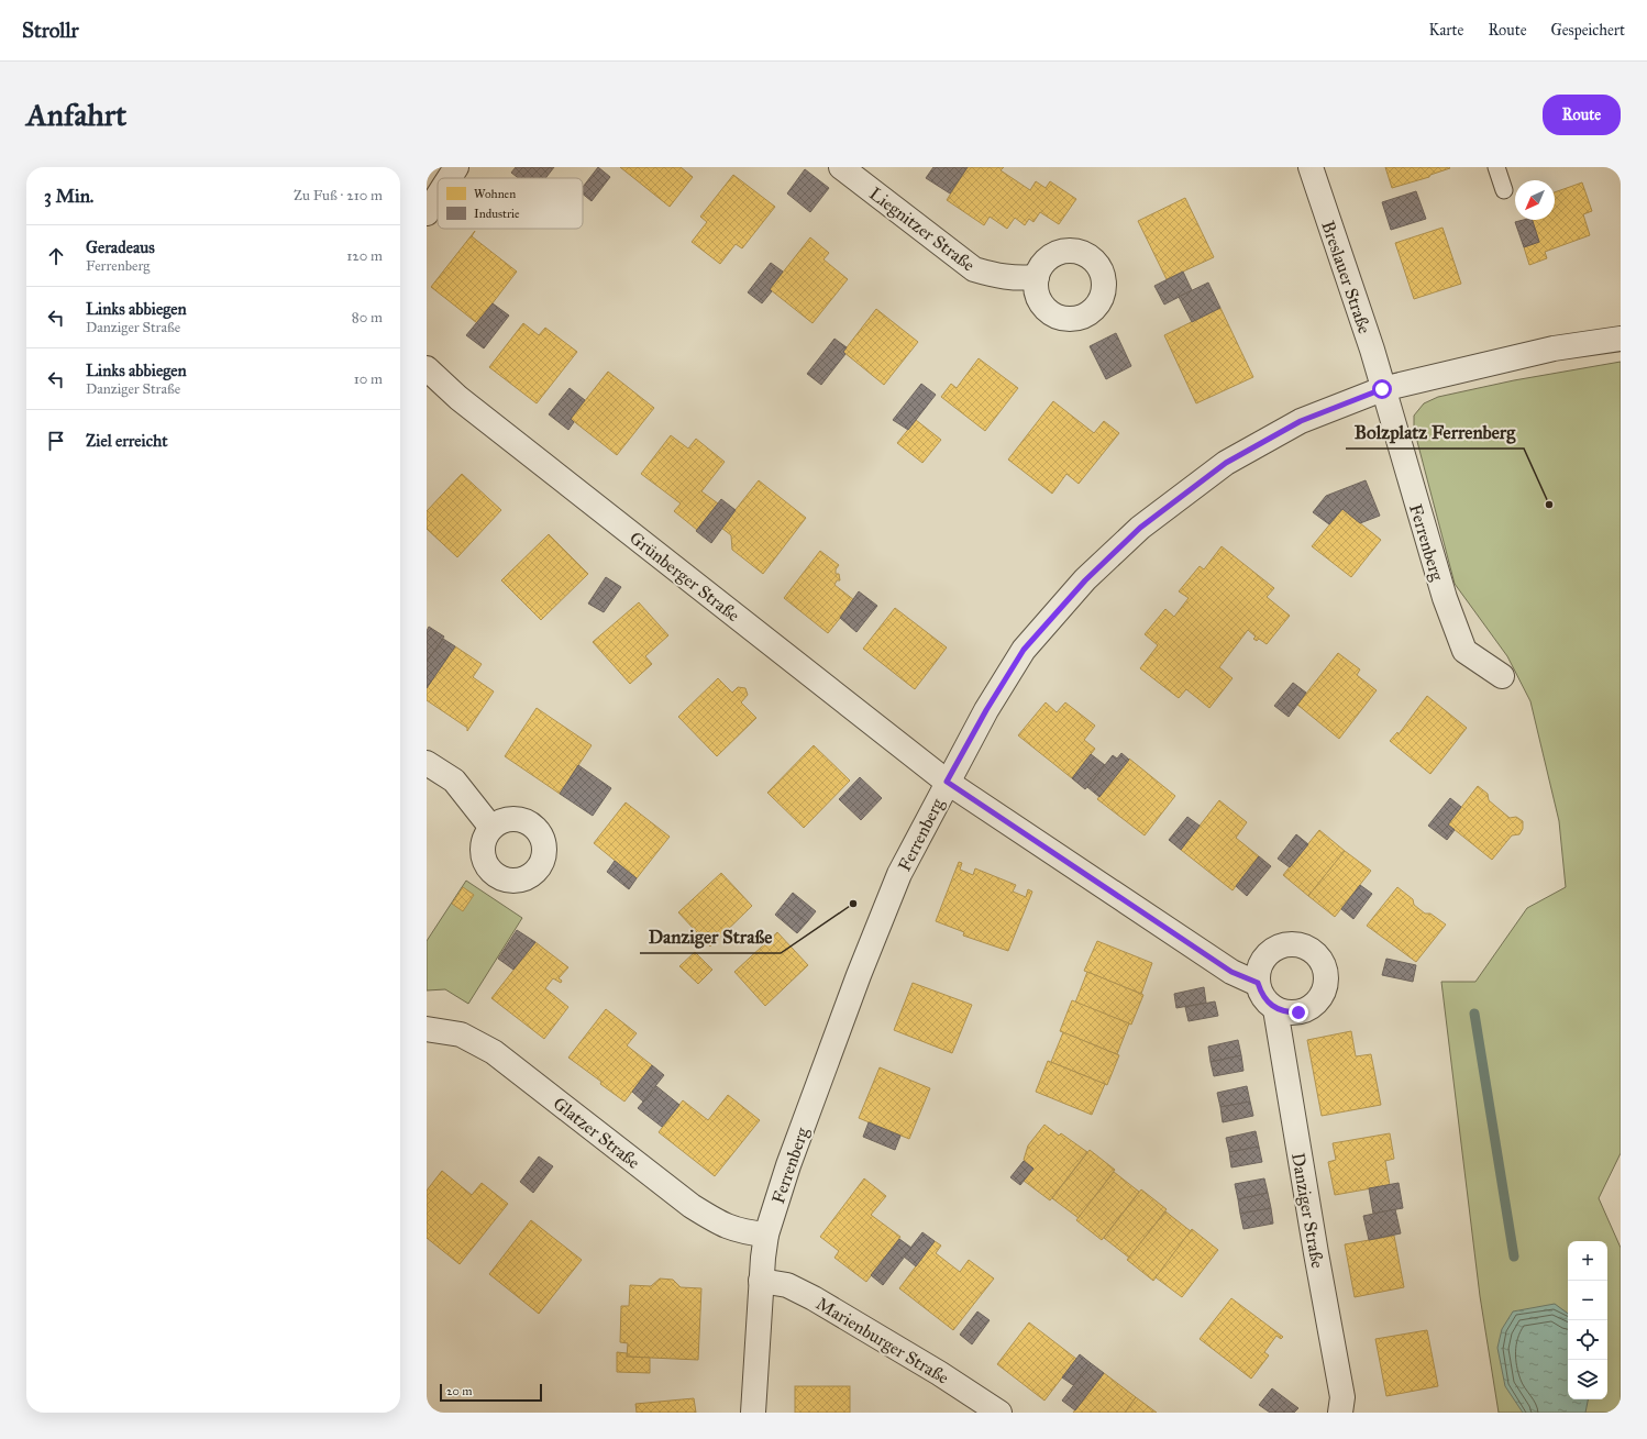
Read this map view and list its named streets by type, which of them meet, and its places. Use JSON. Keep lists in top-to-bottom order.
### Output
{
  "streets": {
    "street": [
      "Liegnitzer Straße",
      "Breslauer Straße",
      "Ferrenberg",
      "Grünberger Straße",
      "Glatzer Straße",
      "Danziger Straße",
      "Marienburger Straße"
    ]
  },
  "crossings": [
    ["Breslauer Straße", "Ferrenberg"],
    ["Ferrenberg", "Grünberger Straße"],
    ["Ferrenberg", "Glatzer Straße"],
    ["Ferrenberg", "Marienburger Straße"]
  ],
  "places": ["Bolzplatz Ferrenberg", "Danziger Straße"],
  "legend": ["Wohnen", "Industrie"],
  "scale_bar": "20 m",
  "north": "bottom left",
  "page": {
    "header": "Strollr",
    "nav": ["Karte", "Route", "Gespeichert"],
    "buttons": "Route",
    "title": "Anfahrt",
    "heading": ["3 Min.", "Zu Fuß · 210 m"],
    "list": [
      ["Geradeaus", "Ferrenberg", "120 m"],
      ["Links abbiegen", "Danziger Straße", "80 m"],
      ["Links abbiegen", "Danziger Straße", "10 m"],
      "Ziel erreicht"
    ],
    "map_buttons": ["+", "−"],
    "scale": "20 m"
  }
}
